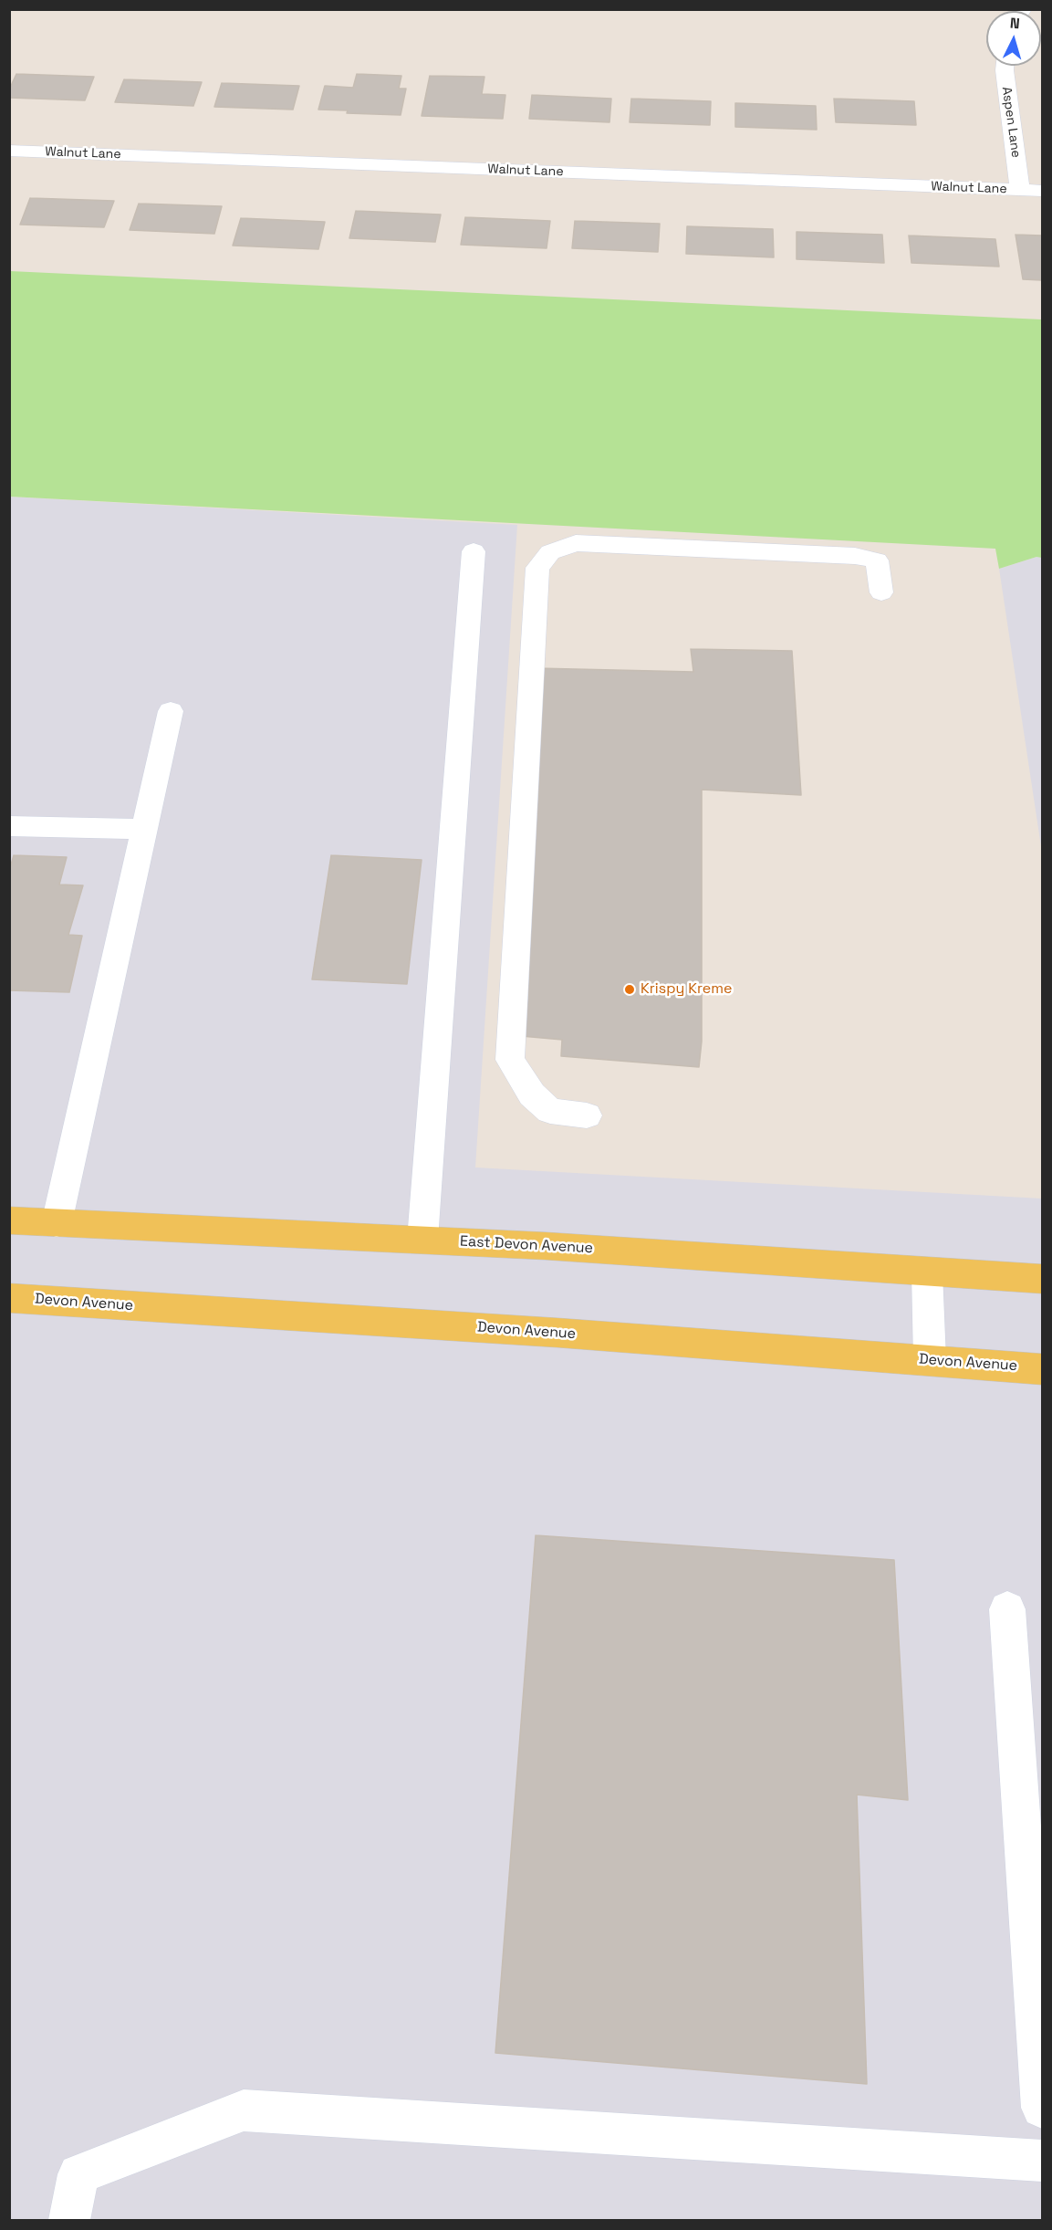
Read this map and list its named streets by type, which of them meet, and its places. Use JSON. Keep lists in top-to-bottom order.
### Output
{
  "streets": {
    "main road": ["East Devon Avenue", "Devon Avenue"],
    "street": ["Aspen Lane", "Walnut Lane"]
  },
  "crossings": [
    ["Aspen Lane", "Walnut Lane"]
  ],
  "places": ["Krispy Kreme"],
  "north": "top"
}
